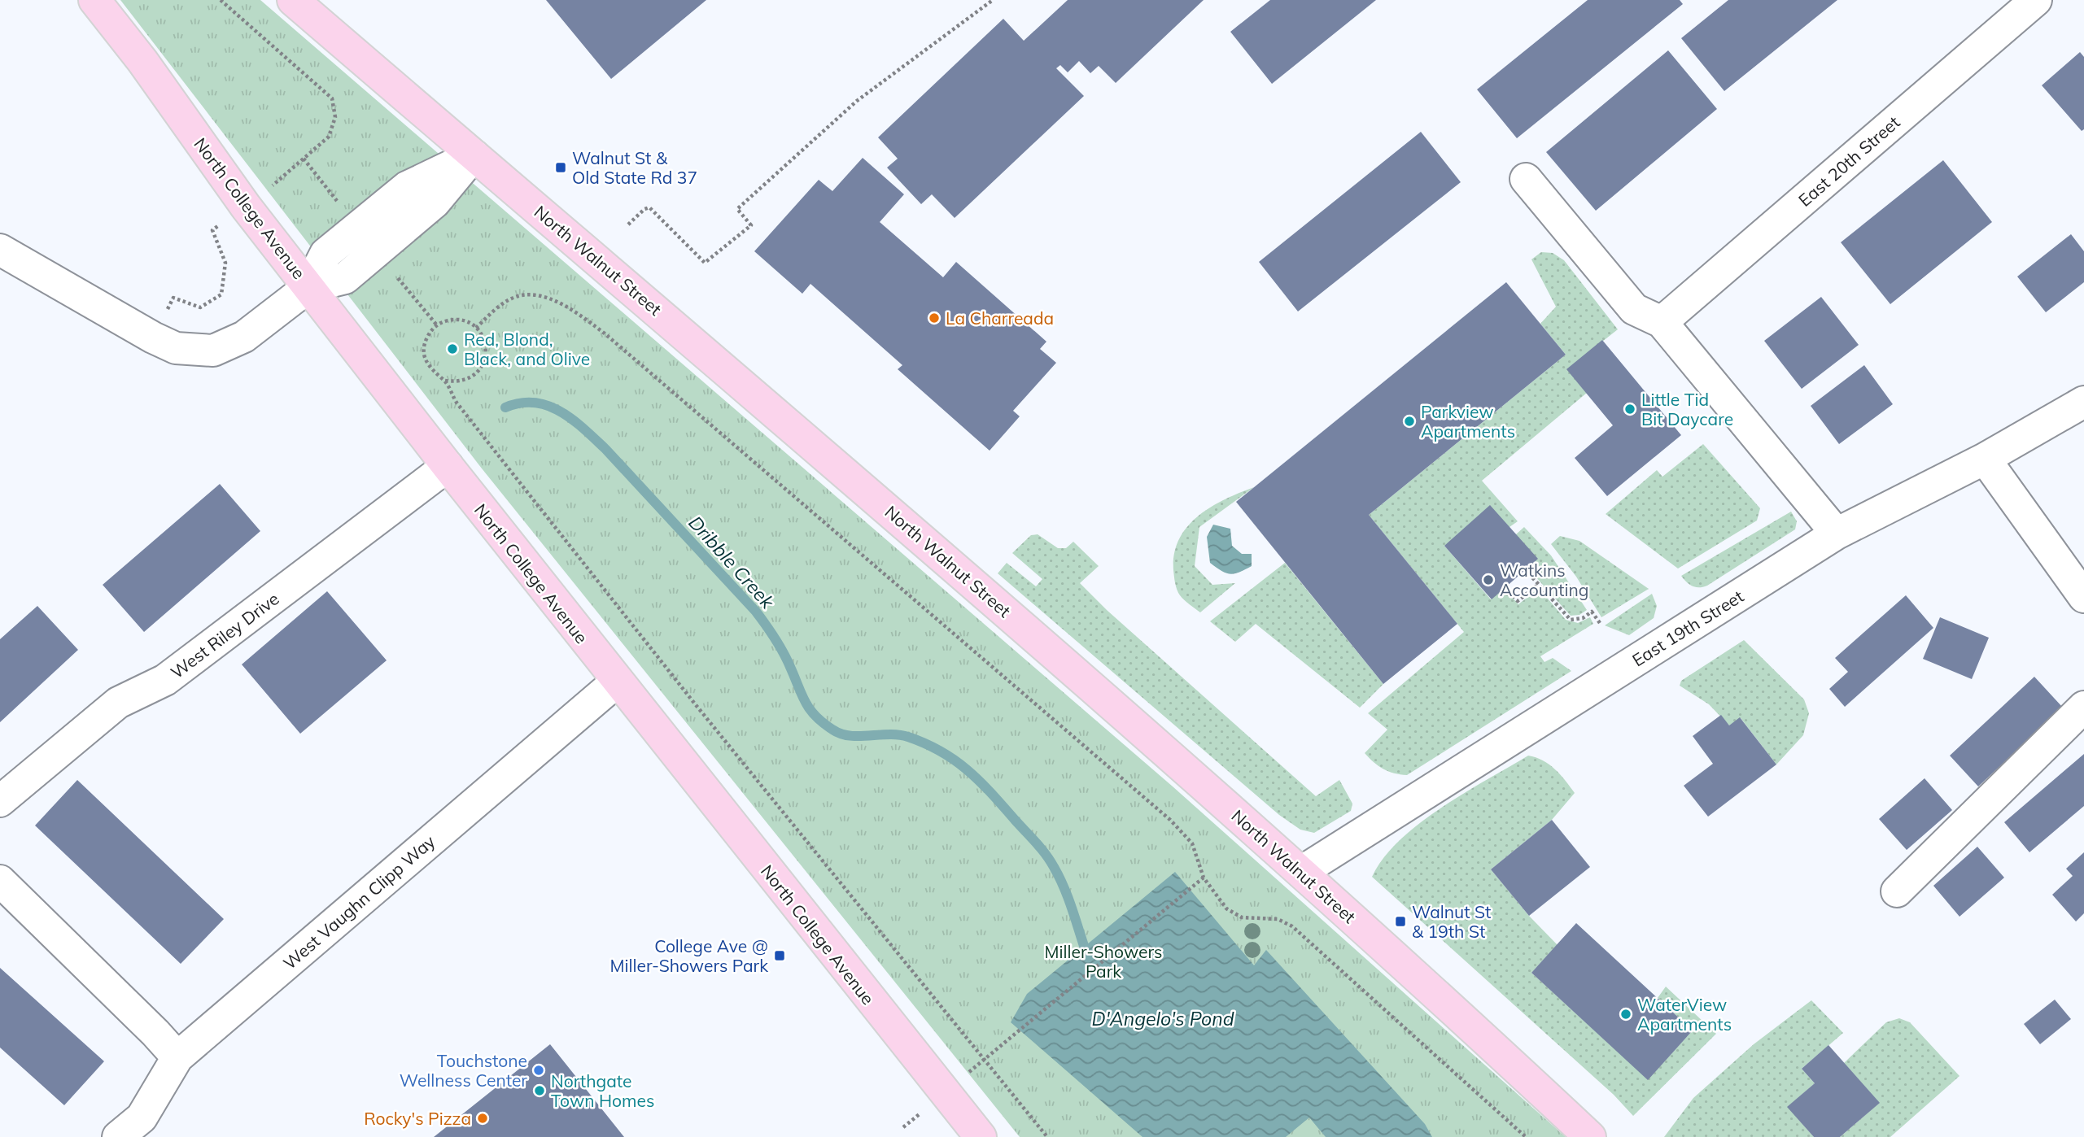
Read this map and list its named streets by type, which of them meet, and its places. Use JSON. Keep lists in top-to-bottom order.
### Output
{
  "streets": {
    "main road": ["North College Avenue", "North Walnut Street"],
    "street": [
      "East 20th Street",
      "East 19th Street",
      "West Riley Drive",
      "West Vaughn Clipp Way"
    ]
  },
  "crossings": [
    ["North College Avenue", "West Riley Drive"],
    ["North College Avenue", "West Vaughn Clipp Way"],
    ["North Walnut Street", "East 19th Street"]
  ],
  "water": ["Dribble Creek", "D'Angelo's Pond"],
  "parks": ["Miller-Showers Park"],
  "places": {
    "transit": ["Walnut St & Old State Rd 37", "Walnut St & 19th St", "College Ave @ Miller-Showers Park"],
    "other": [
      "La Charreada",
      "Red, Blond, Black, and Olive",
      "Little Tid Bit Daycare",
      "Parkview Apartments",
      "Watkins Accounting",
      "WaterView Apartments",
      "Touchstone Wellness Center",
      "Northgate Town Homes",
      "Rocky's Pizza"
    ]
  }
}
